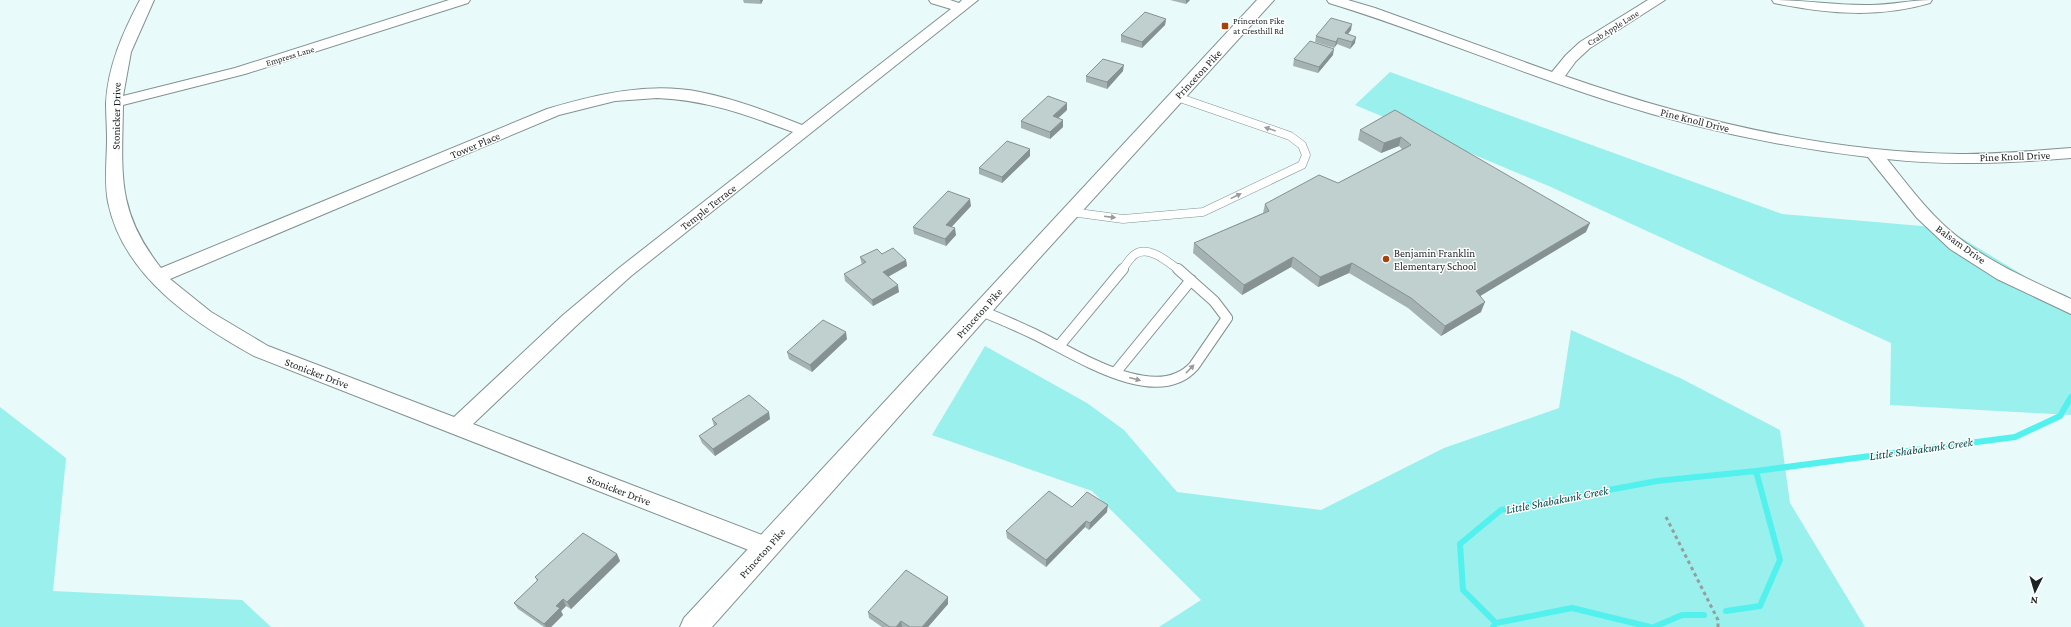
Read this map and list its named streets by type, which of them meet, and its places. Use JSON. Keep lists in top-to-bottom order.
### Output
{
  "streets": {
    "main road": ["Princeton Pike"],
    "street": [
      "Crab Apple Lane",
      "Empress Lane",
      "Stonicker Drive",
      "Pine Knoll Drive",
      "Tower Place",
      "Temple Terrace",
      "Balsam Drive"
    ]
  },
  "crossings": [
    ["Crab Apple Lane", "Pine Knoll Drive"],
    ["Empress Lane", "Stonicker Drive"],
    ["Princeton Pike", "Stonicker Drive"],
    ["Stonicker Drive", "Tower Place"],
    ["Stonicker Drive", "Temple Terrace"],
    ["Pine Knoll Drive", "Balsam Drive"],
    ["Tower Place", "Temple Terrace"]
  ],
  "water": ["Little Shabakunk Creek"],
  "places": {
    "transit": ["Princeton Pike at Cresthill Rd"],
    "other": ["Benjamin Franklin Elementary School"]
  },
  "north": "bottom"
}
